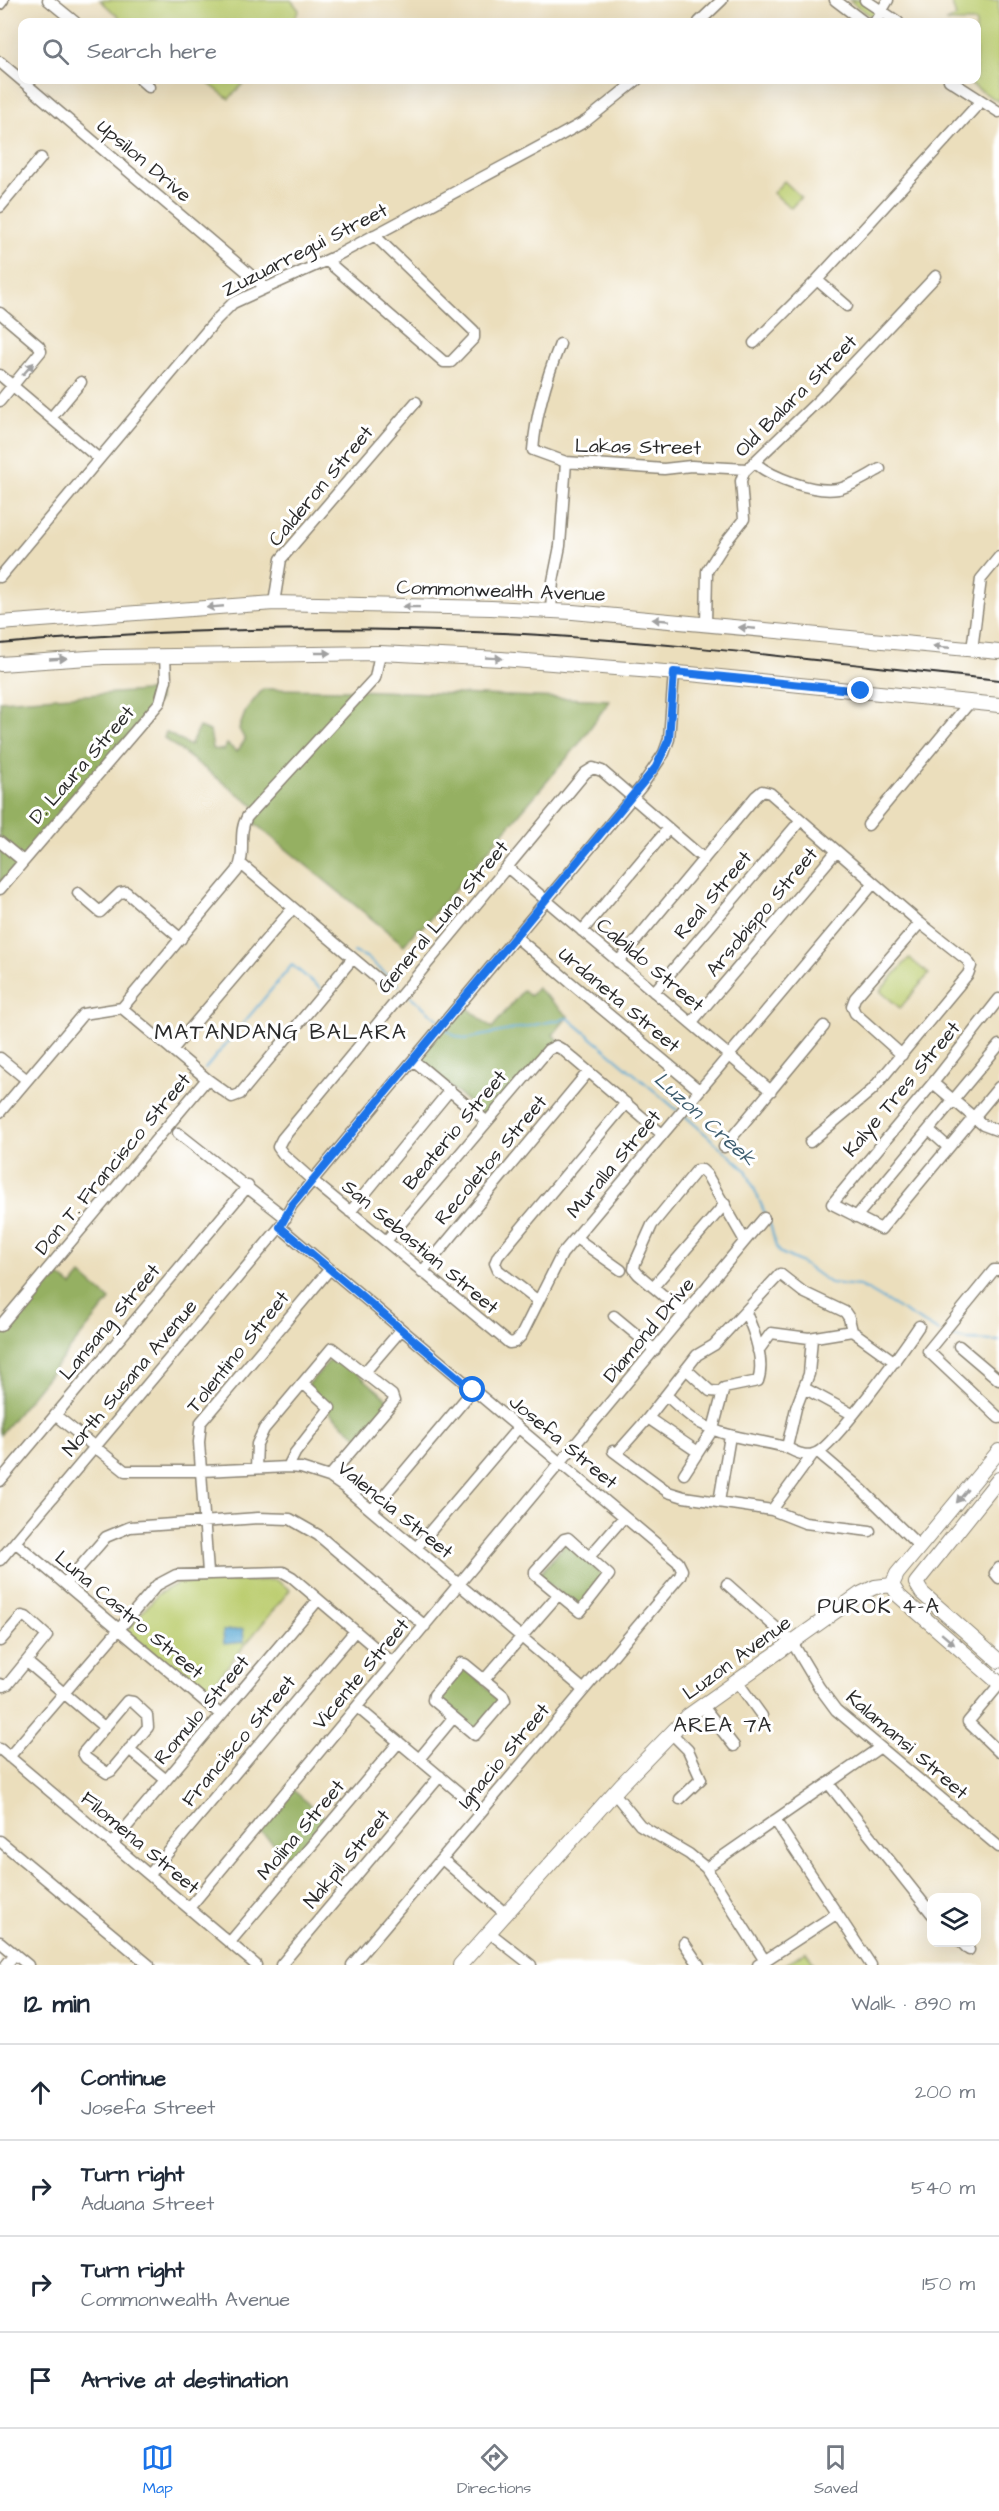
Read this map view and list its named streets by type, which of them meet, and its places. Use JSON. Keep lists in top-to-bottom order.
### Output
{
  "streets": {
    "main road": ["Commonwealth Avenue", "Luzon Avenue"],
    "street": [
      "Upsilon Drive",
      "Zuzuarregui Street",
      "Old Balara Street",
      "Lakas Street",
      "Calderon Street",
      "D. Laura Street",
      "Real Street",
      "Arsobispo Street",
      "General Luna Street",
      "Cabildo Street",
      "Urdaneta Street",
      "Kalye Tres Street",
      "Beaterio Street",
      "Recoletos Street",
      "Don T. Francisco Street",
      "Muralla Street",
      "San Sebastian Street",
      "Lansang Street",
      "Diamond Drive",
      "Tolentino Street",
      "North Susana Avenue",
      "Josefa Street",
      "Valencia Street",
      "Luna Castro Street",
      "Vicente Street",
      "Romulo Street",
      "Francisco Street",
      "Kalamansi Street",
      "Ignacio Street",
      "Molina Street",
      "Filomena Street",
      "Nakpil Street"
    ]
  },
  "crossings": [
    ["Upsilon Drive", "Zuzuarregui Street"],
    ["Old Balara Street", "Lakas Street"],
    ["Old Balara Street", "Commonwealth Avenue"],
    ["Lakas Street", "Commonwealth Avenue"],
    ["Calderon Street", "Commonwealth Avenue"],
    ["Real Street", "Cabildo Street"],
    ["Arsobispo Street", "Cabildo Street"],
    ["General Luna Street", "Cabildo Street"],
    ["General Luna Street", "San Sebastian Street"],
    ["General Luna Street", "North Susana Avenue"],
    ["Cabildo Street", "Muralla Street"],
    ["Cabildo Street", "North Susana Avenue"],
    ["Urdaneta Street", "Muralla Street"],
    ["Urdaneta Street", "North Susana Avenue"],
    ["Beaterio Street", "Recoletos Street"],
    ["Beaterio Street", "San Sebastian Street"],
    ["Recoletos Street", "San Sebastian Street"],
    ["Muralla Street", "San Sebastian Street"],
    ["San Sebastian Street", "North Susana Avenue"],
    ["Lansang Street", "Josefa Street"],
    ["Lansang Street", "Valencia Street"],
    ["Diamond Drive", "Josefa Street"],
    ["Diamond Drive", "Vicente Street"],
    ["Tolentino Street", "Josefa Street"],
    ["Tolentino Street", "Valencia Street"],
    ["North Susana Avenue", "Josefa Street"],
    ["North Susana Avenue", "Valencia Street"],
    ["North Susana Avenue", "Luna Castro Street"],
    ["Josefa Street", "Vicente Street"],
    ["Josefa Street", "Ignacio Street"],
    ["Valencia Street", "Vicente Street"],
    ["Valencia Street", "Ignacio Street"],
    ["Luna Castro Street", "Romulo Street"],
    ["Luzon Avenue", "Kalamansi Street"],
    ["Vicente Street", "Filomena Street"],
    ["Romulo Street", "Filomena Street"],
    ["Francisco Street", "Filomena Street"],
    ["Molina Street", "Filomena Street"]
  ],
  "districts": ["MATANDANG BALARA", "PUROK 4-A", "AREA 7A"],
  "water": ["Luzon Creek"],
  "page": {
    "search": "Search here",
    "heading": ["12 min", "Walk · 890 m"],
    "list": [
      ["Continue", "Josefa Street", "200 m"],
      ["Turn right", "Aduana Street", "540 m"],
      ["Turn right", "Commonwealth Avenue", "150 m"],
      "Arrive at destination"
    ],
    "nav": ["Map", "Directions", "Saved"]
  }
}
